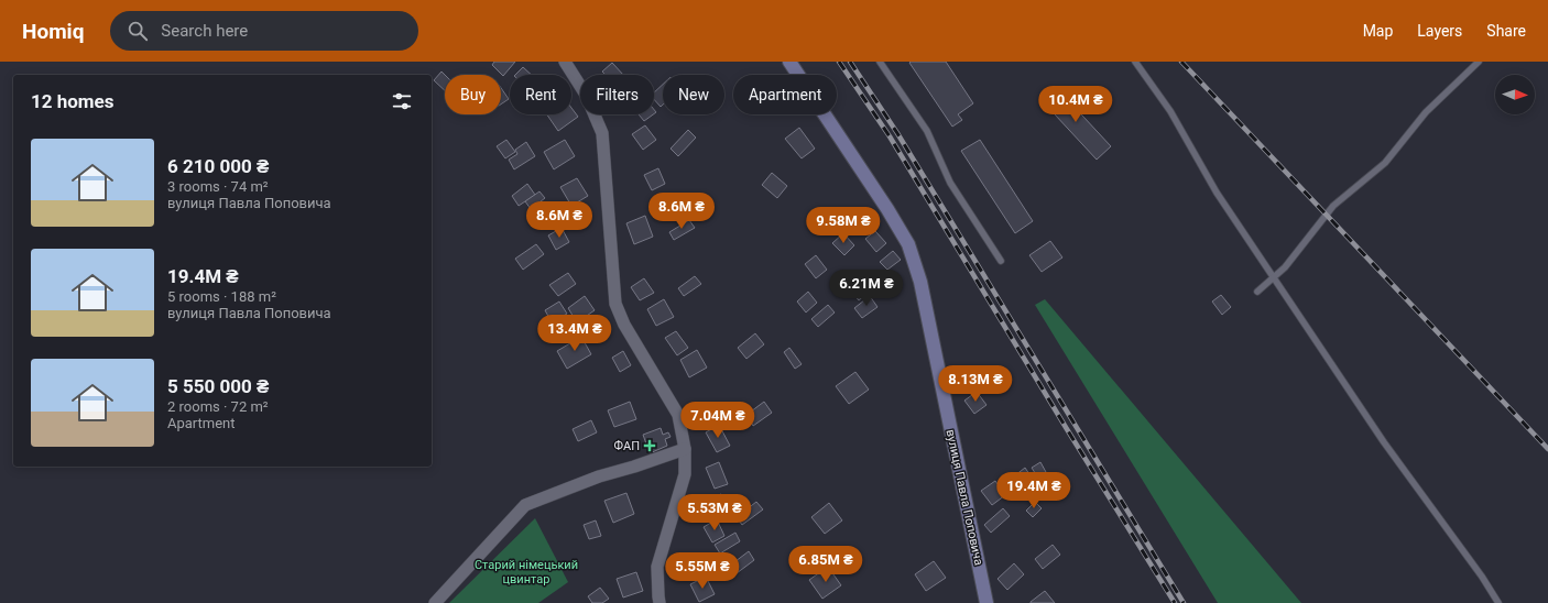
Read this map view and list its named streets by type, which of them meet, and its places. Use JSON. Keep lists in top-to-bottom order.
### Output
{
  "streets": {
    "street": ["вулиця Павла Поповича"]
  },
  "parks": ["Старий німецький цвинтар"],
  "places": {
    "health": ["ФАП"]
  },
  "north": "right",
  "page": {
    "header": "Homiq",
    "search": "Search here",
    "nav": ["Map", "Layers", "Share"],
    "chip": [
      "Buy",
      "Rent",
      "Filters",
      "New",
      "Apartment"
    ],
    "heading": "12 homes",
    "price": [
      "10.4M ₴",
      "8.6M ₴",
      "8.6M ₴",
      "9.58M ₴",
      "6.21M ₴",
      "13.4M ₴",
      "8.13M ₴",
      "7.04M ₴",
      "19.4M ₴",
      "5.53M ₴",
      "6.85M ₴",
      "5.55M ₴"
    ],
    "list": [
      {
        "name": "6 210 000 ₴",
        "note": "3 rooms · 74 m² · вулиця Павла Поповича"
      },
      {
        "name": "19.4M ₴",
        "note": "5 rooms · 188 m² · вулиця Павла Поповича"
      },
      {
        "name": "5 550 000 ₴",
        "note": "2 rooms · 72 m² · Apartment"
      }
    ]
  }
}
